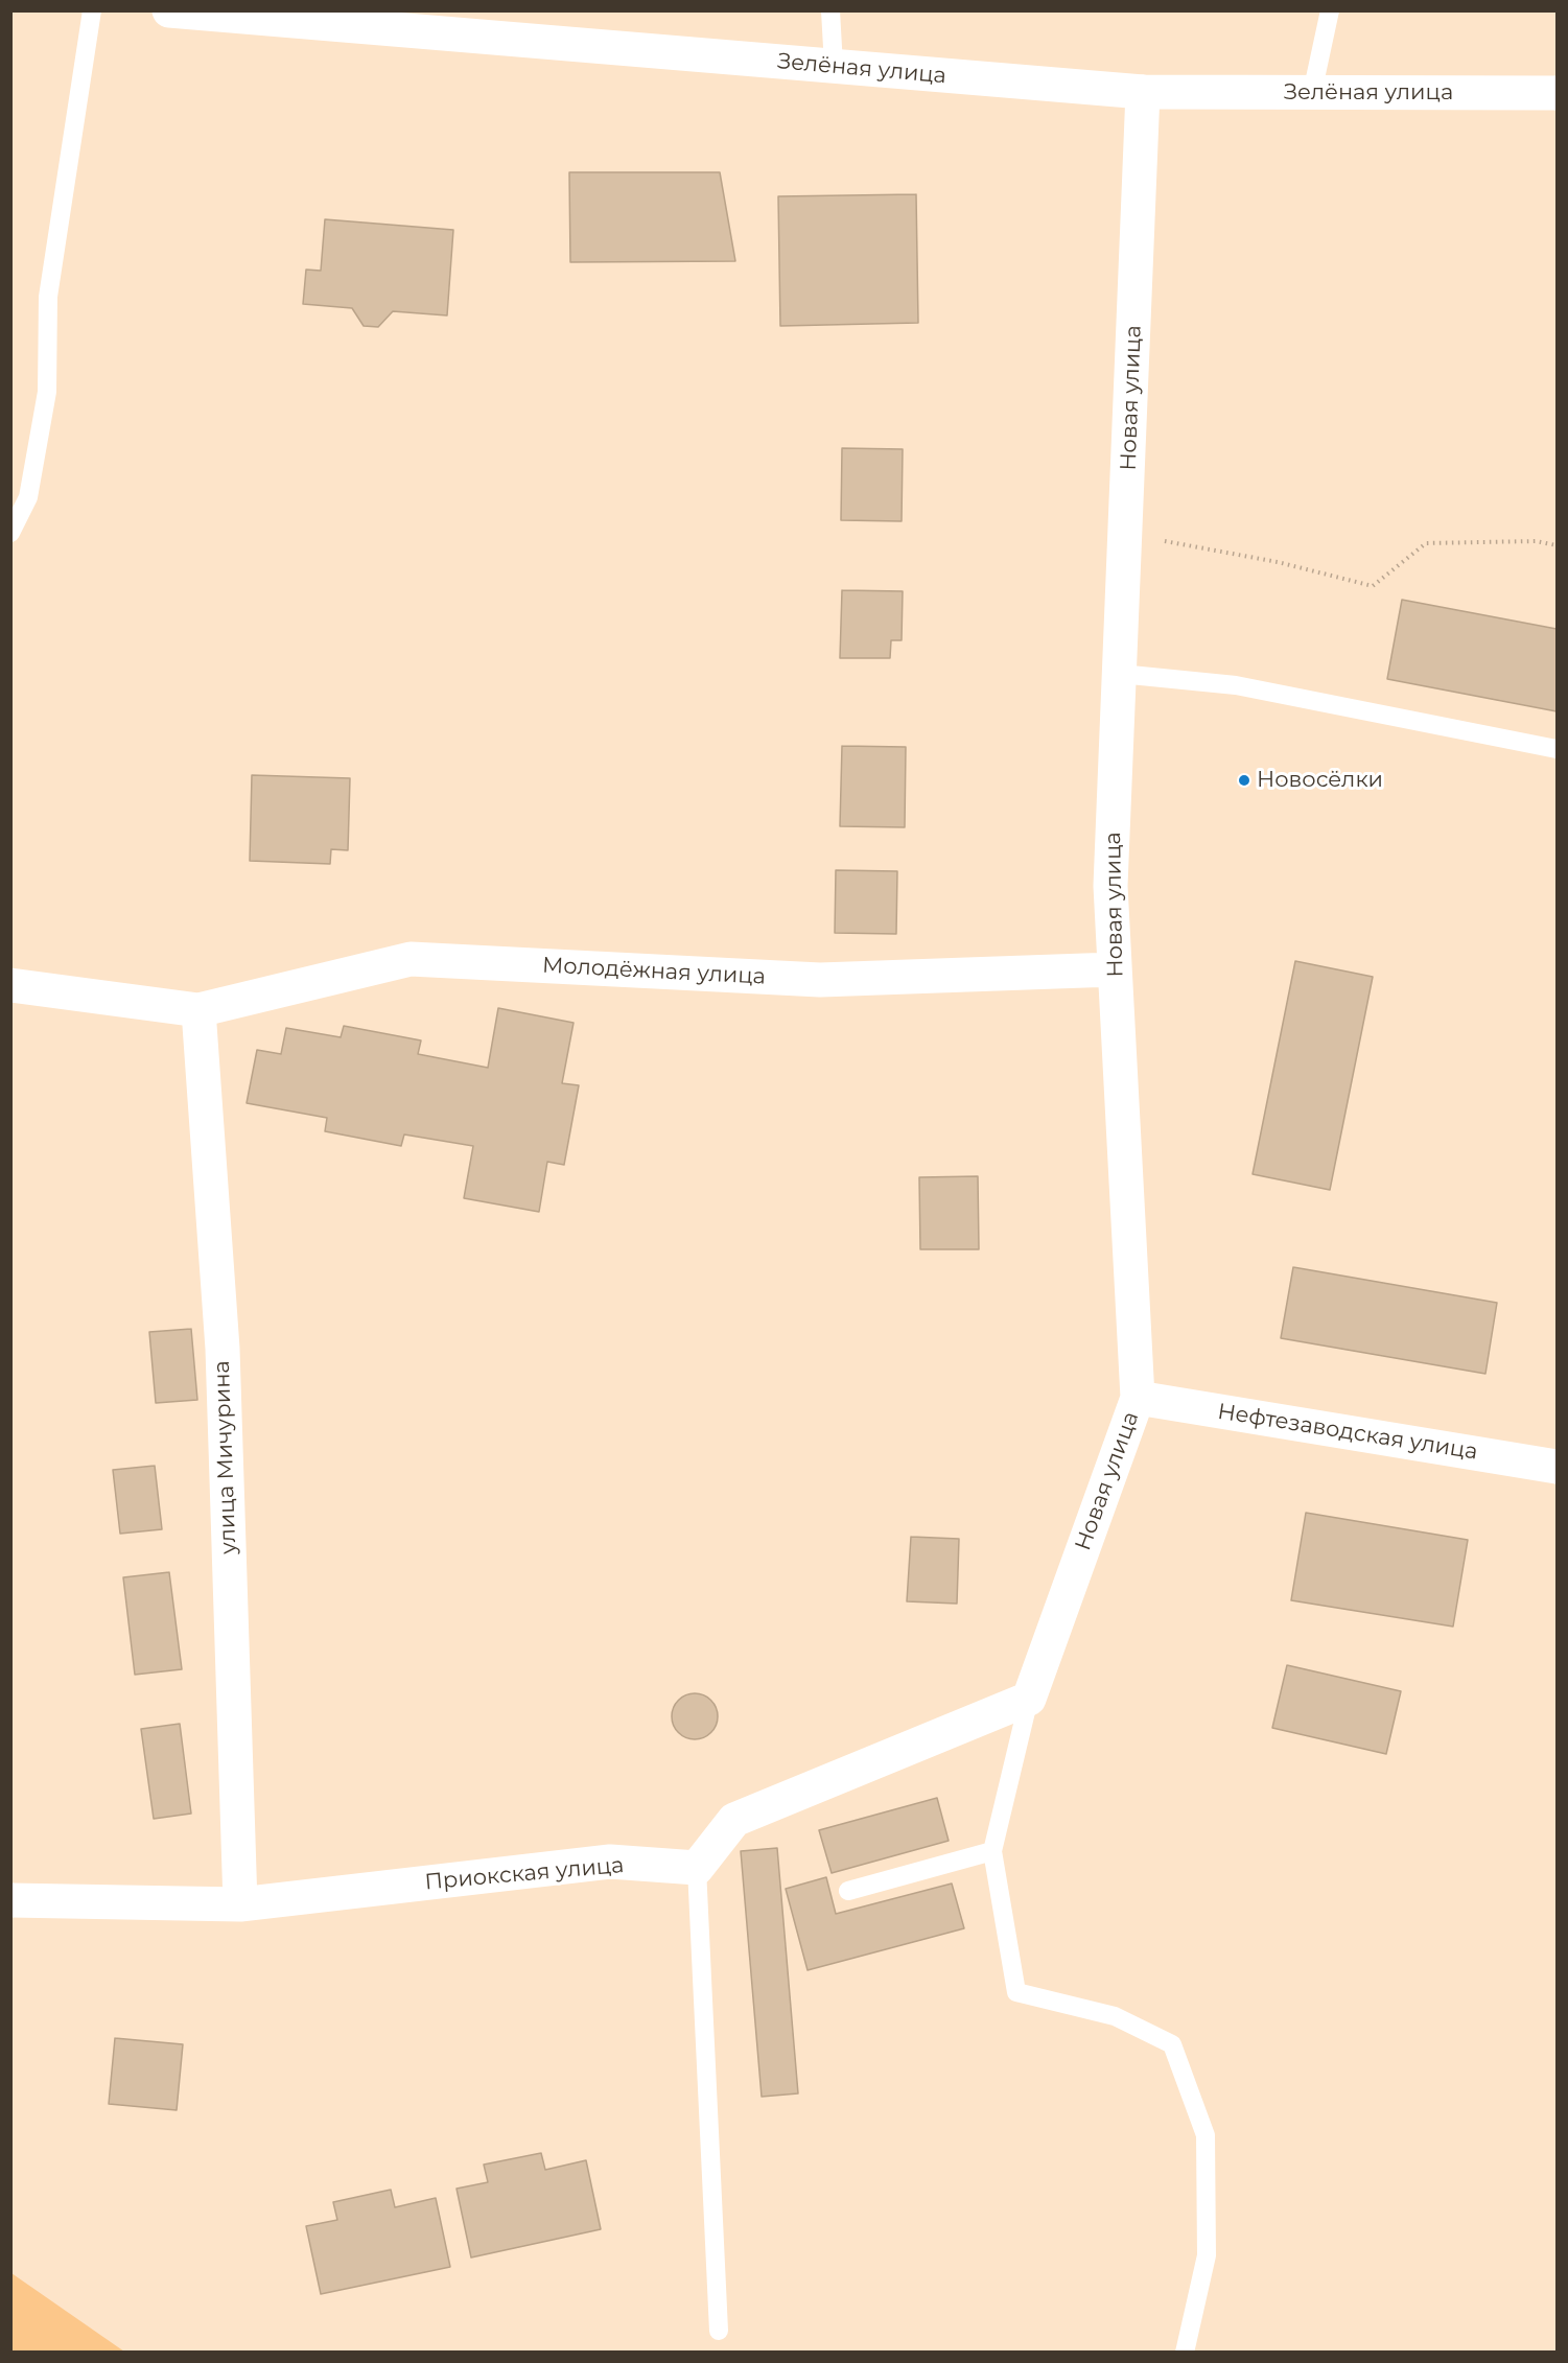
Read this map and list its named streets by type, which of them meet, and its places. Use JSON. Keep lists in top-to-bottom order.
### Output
{
  "streets": {
    "street": [
      "Зелёная улица",
      "Новая улица",
      "Молодёжная улица",
      "Нефтезаводская улица",
      "улица Мичурина",
      "Приокская улица"
    ]
  },
  "crossings": [
    ["Зелёная улица", "Новая улица"],
    ["Новая улица", "Молодёжная улица"],
    ["Новая улица", "Нефтезаводская улица"],
    ["Молодёжная улица", "улица Мичурина"],
    ["улица Мичурина", "Приокская улица"]
  ],
  "places": ["Новосёлки"]
}
